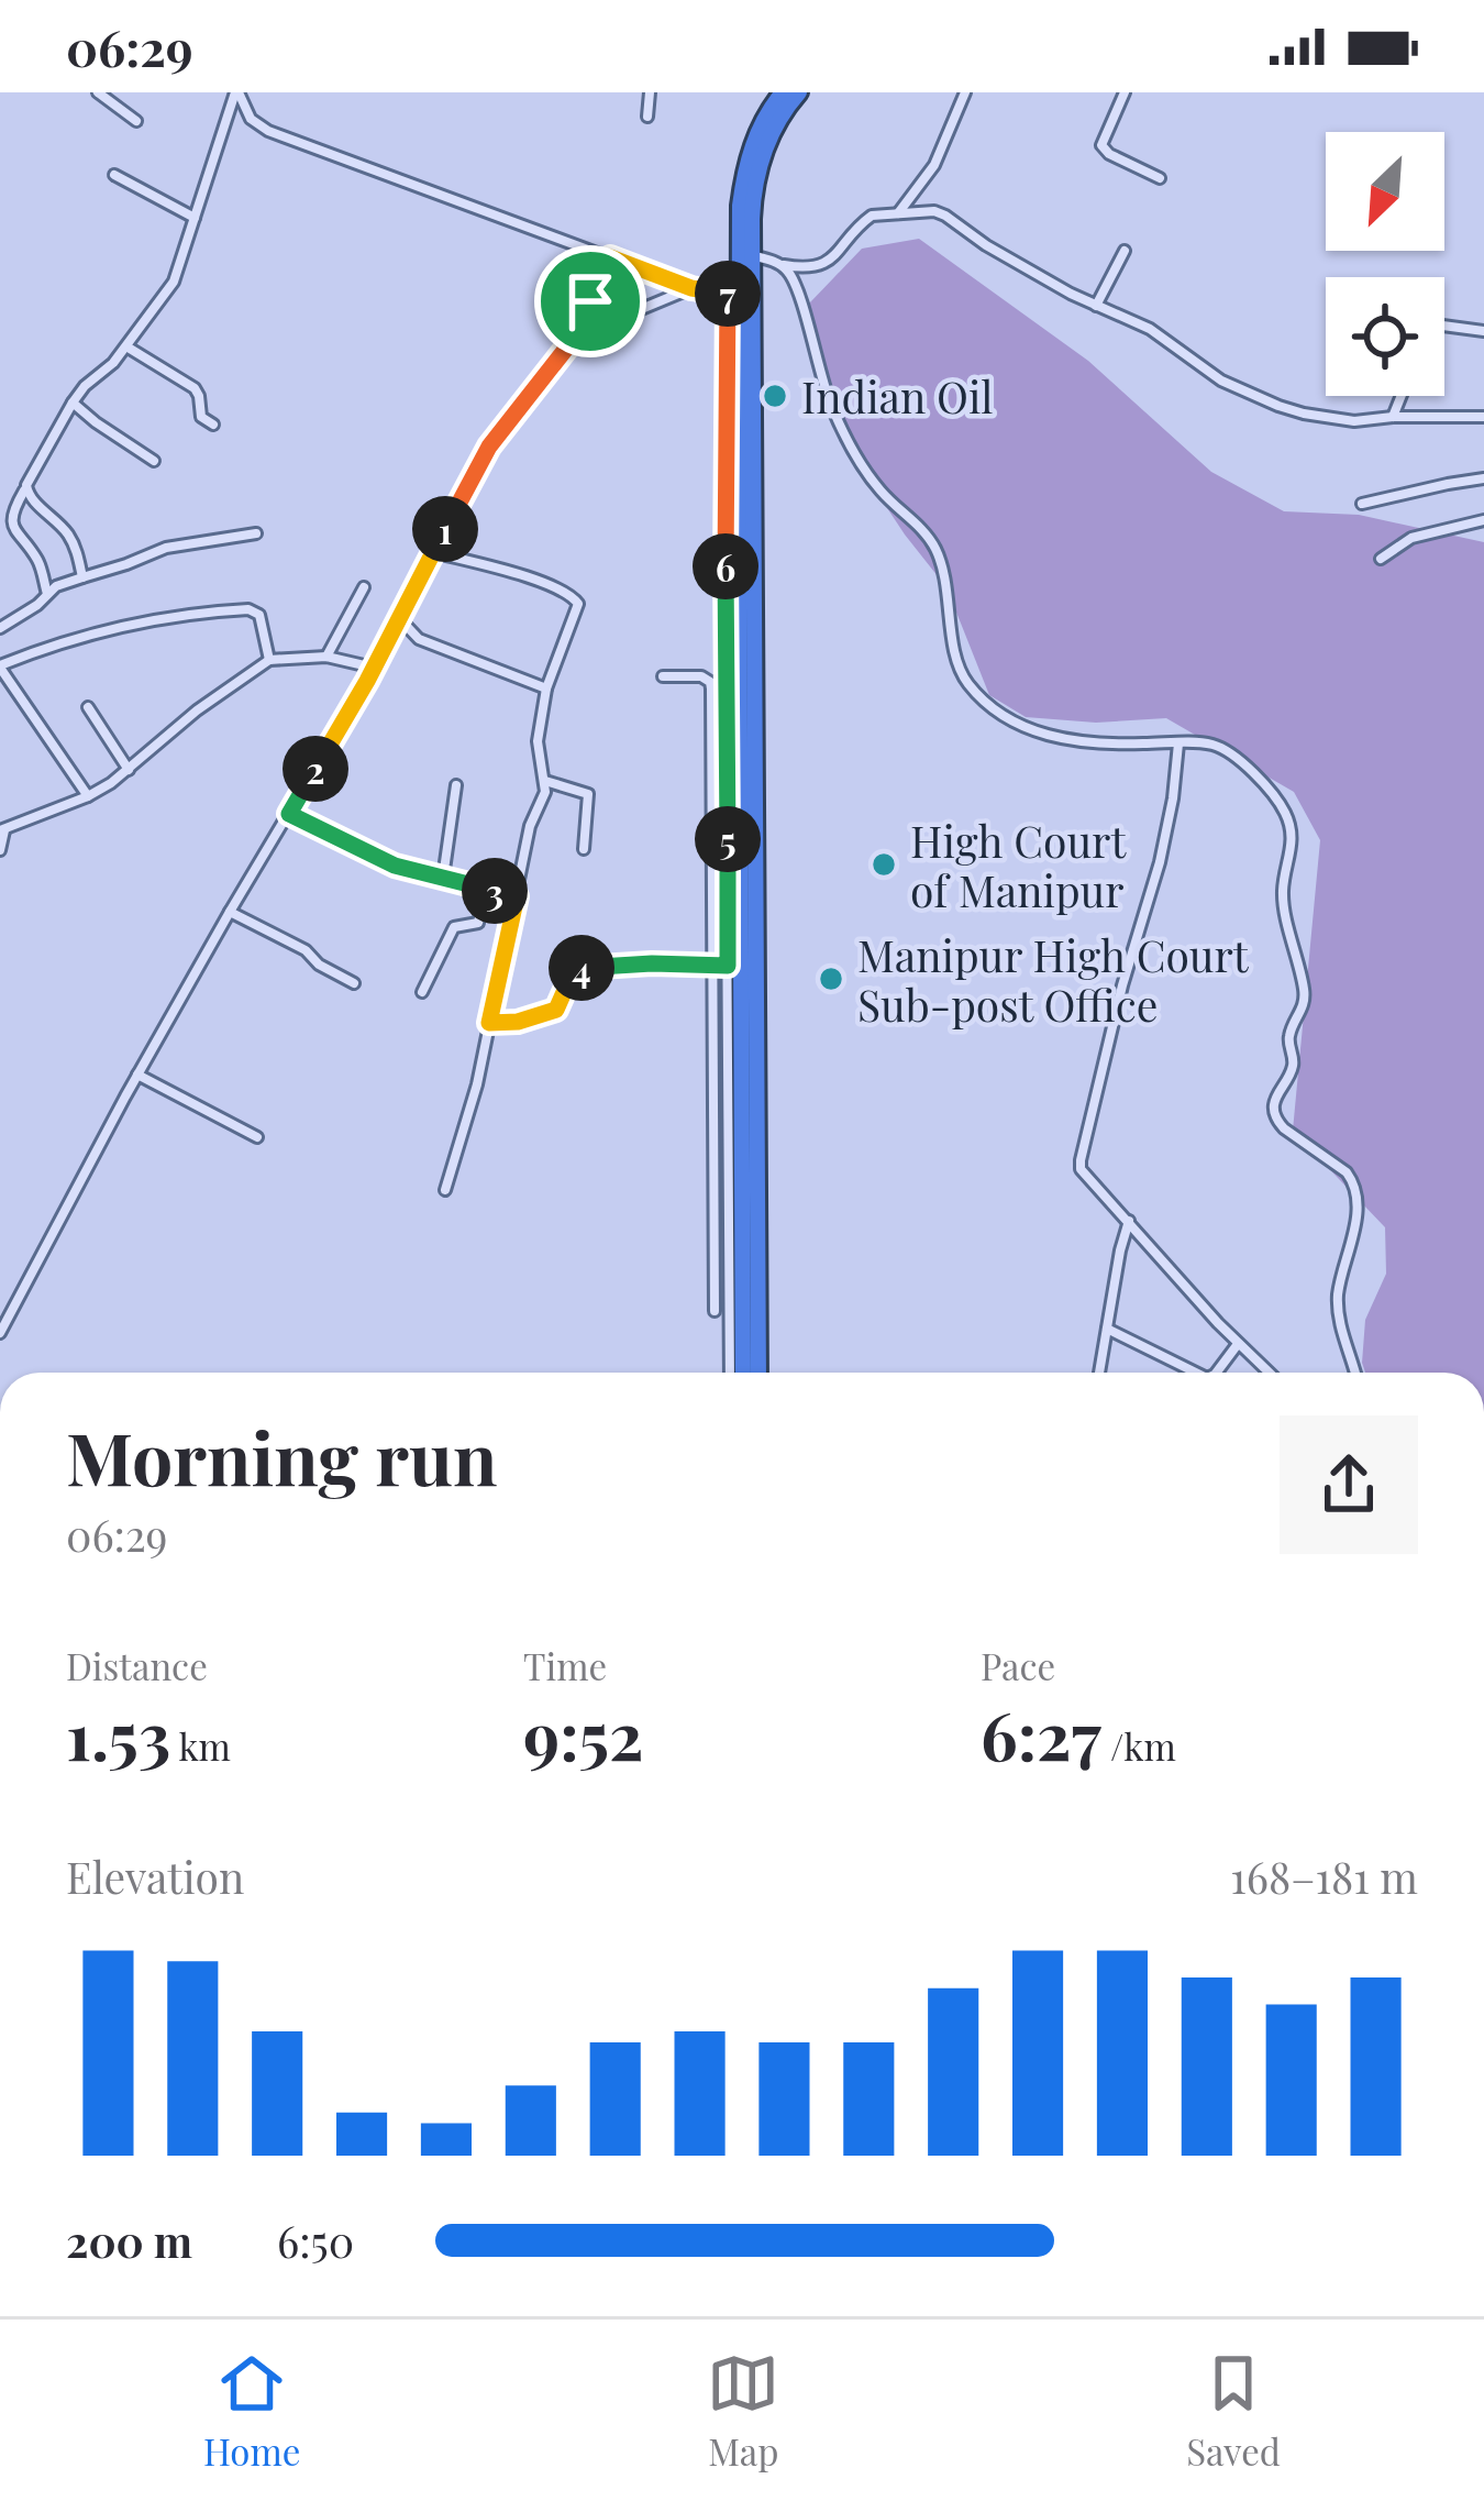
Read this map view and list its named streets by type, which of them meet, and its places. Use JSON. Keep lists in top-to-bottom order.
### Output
{
  "places": ["Indian Oil", "High Court of Manipur", "Manipur High Court Sub-post Office"],
  "north": "bottom left",
  "page": {
    "status": "06:29",
    "pins": [
      "7",
      "1",
      "6",
      "2",
      "5",
      "3",
      "4"
    ],
    "heading": ["Morning run", "06:29"],
    "stats": [
      ["Distance", "1.53 km"],
      ["Time", "9:52"],
      ["Pace", "6:27 /km"]
    ],
    "chart": ["Elevation", "168–181 m"],
    "list": [
      {
        "name": "200 m",
        "note": "6:50"
      }
    ],
    "tabs": ["Home", "Map", "Saved"]
  }
}
